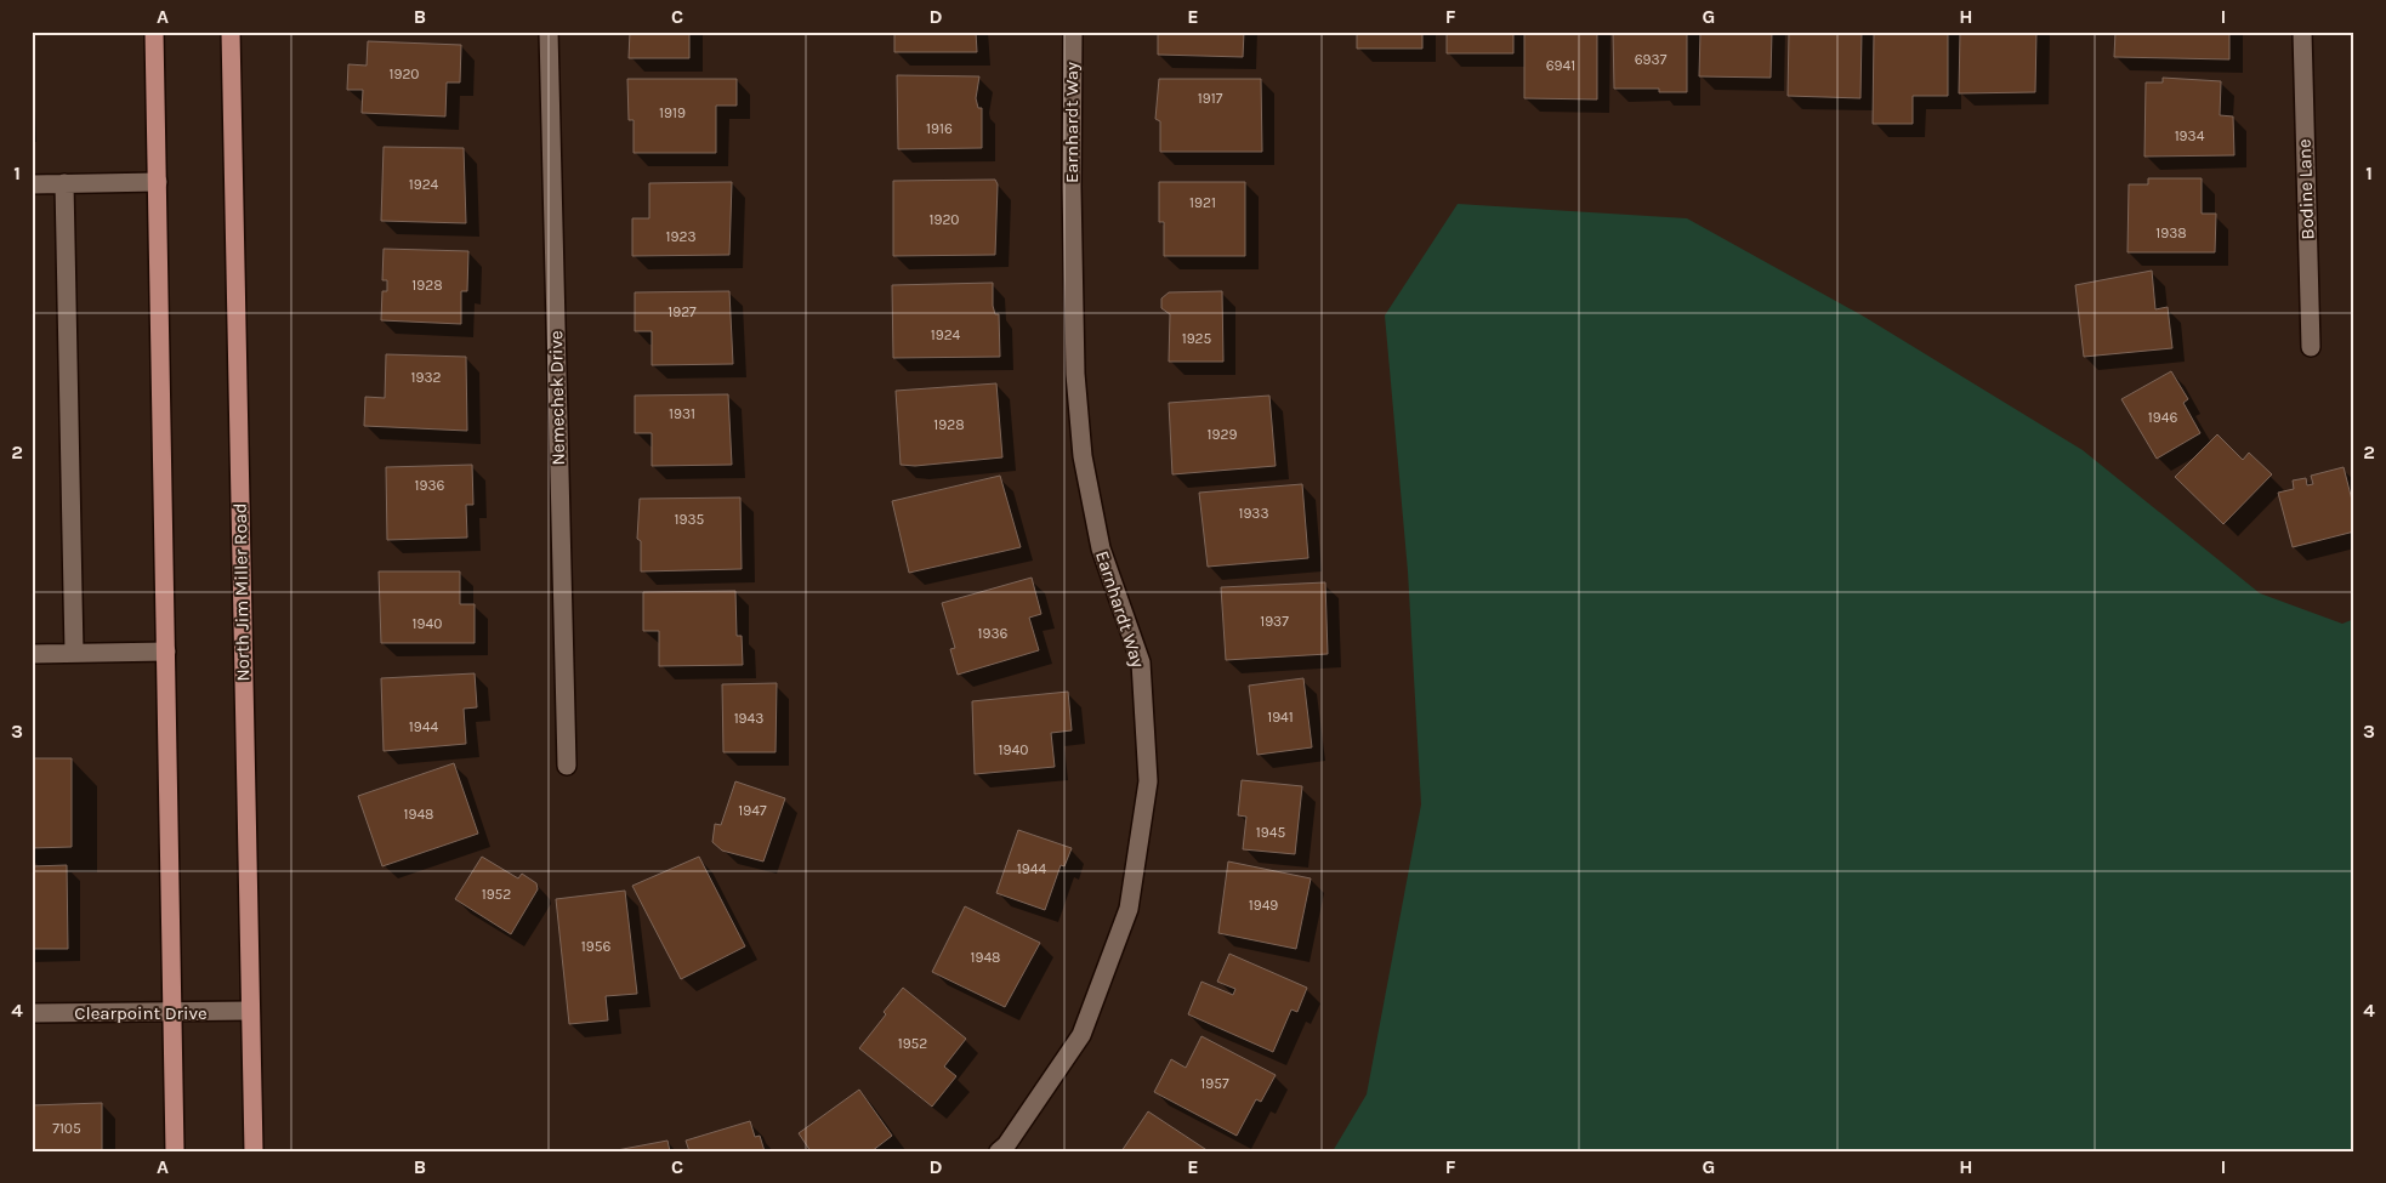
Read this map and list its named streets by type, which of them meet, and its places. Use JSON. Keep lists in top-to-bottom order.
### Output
{
  "streets": {
    "main road": ["North Jim Miller Road"],
    "street": [
      "Earnhardt Way",
      "Bodine Lane",
      "Nemechek Drive",
      "Clearpoint Drive"
    ]
  },
  "crossings": [
    ["North Jim Miller Road", "Clearpoint Drive"]
  ],
  "house_numbers": [
    "6937",
    "6941",
    "1920",
    "1917",
    "1919",
    "1916",
    "1934",
    "1924",
    "1921",
    "1920",
    "1938",
    "1923",
    "1928",
    "1927",
    "1924",
    "1925",
    "1932",
    "1931",
    "1946",
    "1928",
    "1929",
    "1936",
    "1933",
    "1935",
    "1937",
    "1940",
    "1936",
    "1941",
    "1943",
    "1944",
    "1940",
    "1947",
    "1948",
    "1945",
    "1944",
    "1952",
    "1949",
    "1956",
    "1948",
    "1952",
    "1957",
    "7105"
  ],
  "grid": {
    "columns": [
      "A",
      "B",
      "C",
      "D",
      "E",
      "F",
      "G",
      "H",
      "I"
    ],
    "rows": [
      "1",
      "2",
      "3",
      "4"
    ]
  }
}
